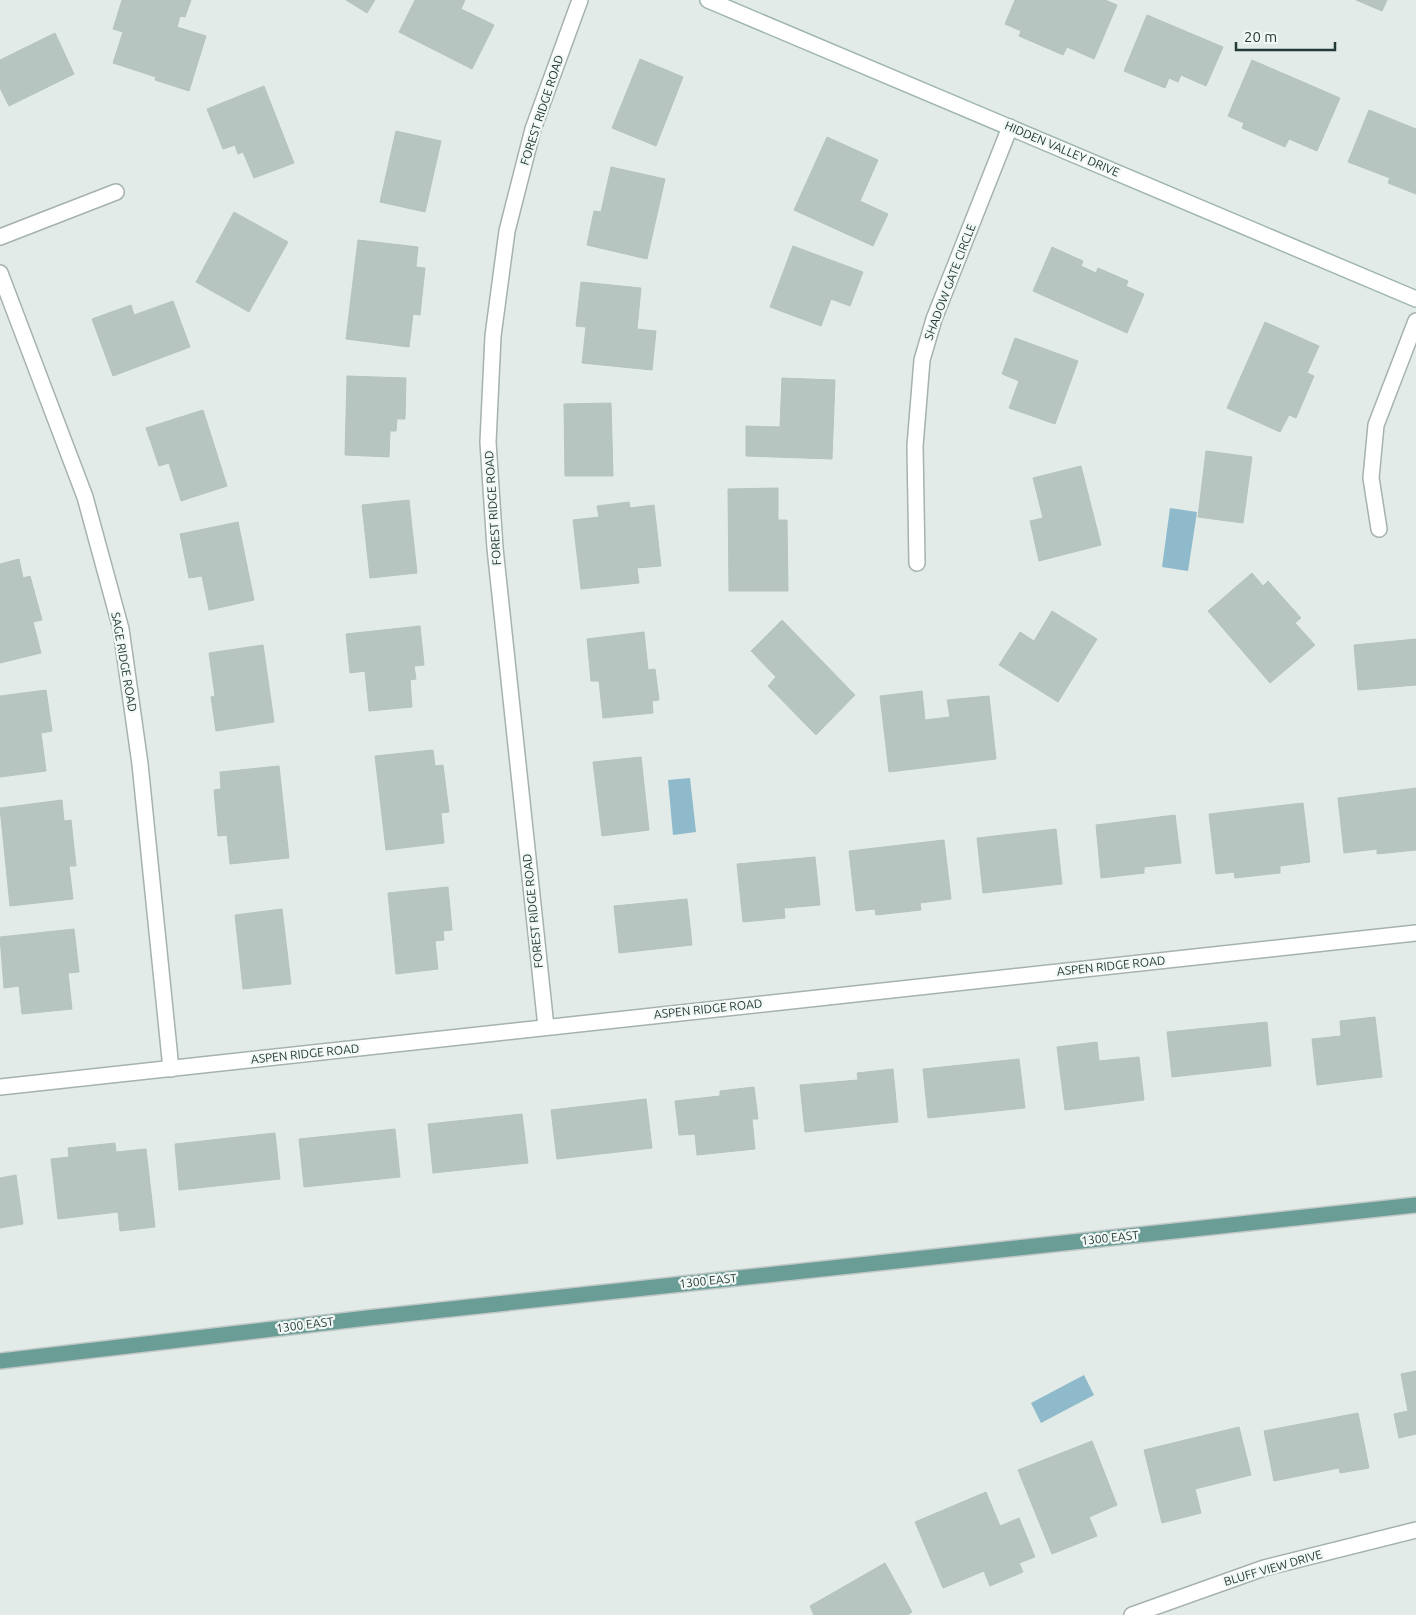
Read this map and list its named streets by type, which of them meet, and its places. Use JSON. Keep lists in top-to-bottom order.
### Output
{
  "streets": {
    "main road": ["1300 EAST"],
    "street": [
      "FOREST RIDGE ROAD",
      "HIDDEN VALLEY DRIVE",
      "SHADOW GATE CIRCLE",
      "SAGE RIDGE ROAD",
      "ASPEN RIDGE ROAD",
      "BLUFF VIEW DRIVE"
    ]
  },
  "crossings": [
    ["FOREST RIDGE ROAD", "ASPEN RIDGE ROAD"],
    ["HIDDEN VALLEY DRIVE", "SHADOW GATE CIRCLE"],
    ["SAGE RIDGE ROAD", "ASPEN RIDGE ROAD"]
  ],
  "scale_bar": "20 m"
}
